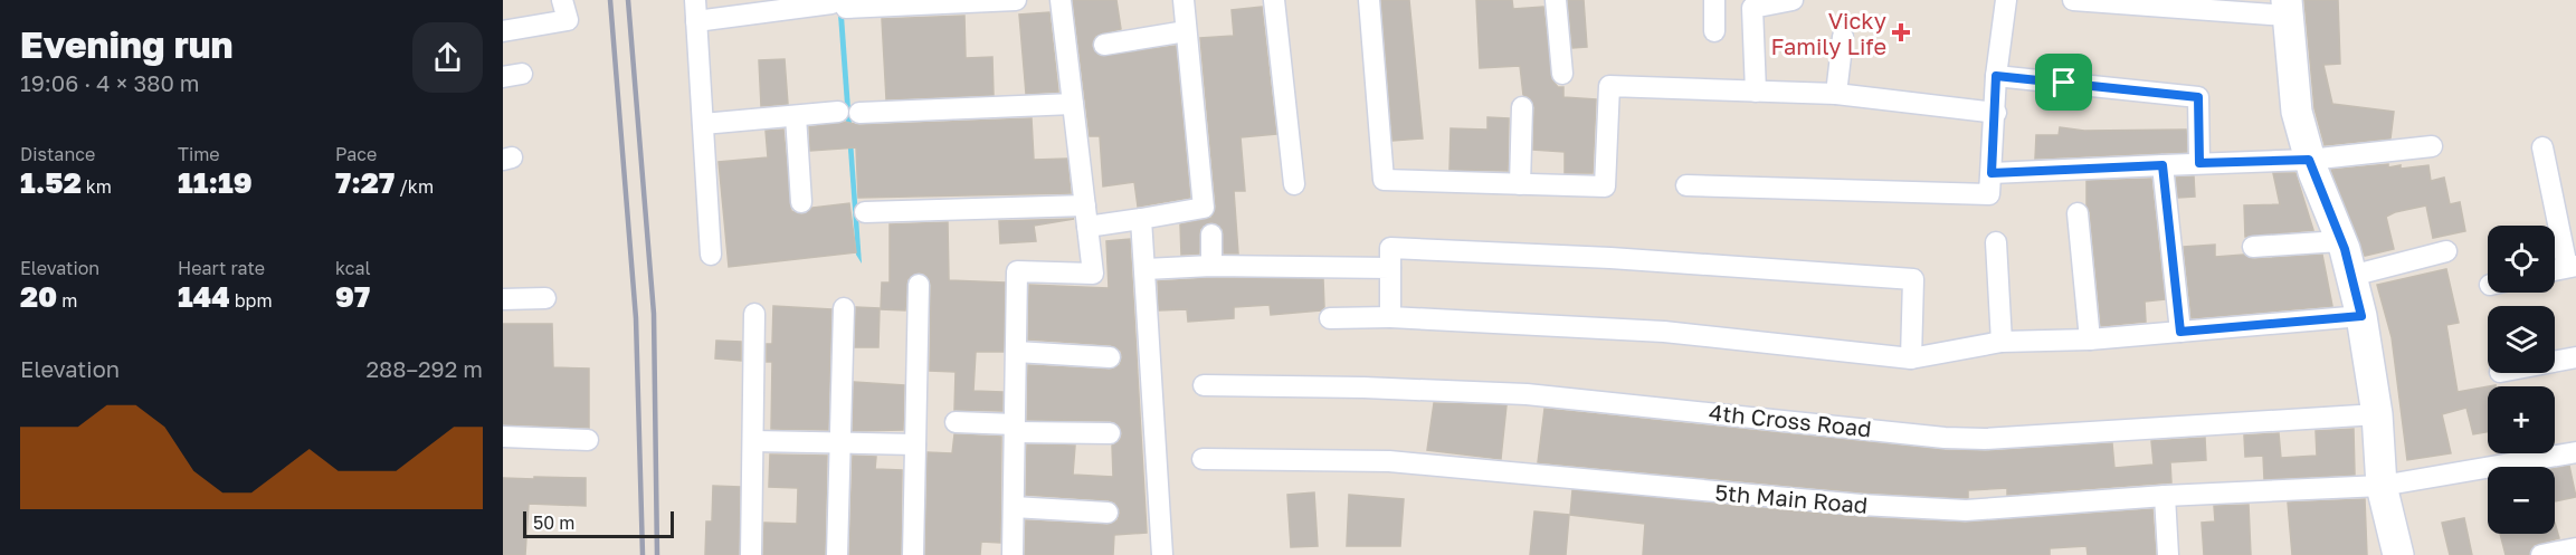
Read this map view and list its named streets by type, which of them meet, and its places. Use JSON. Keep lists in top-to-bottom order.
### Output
{
  "streets": {
    "street": ["4th Cross Road", "5th Main Road"]
  },
  "places": {
    "health": ["Vicky Family Life"]
  },
  "scale_bar": "50 m",
  "page": {
    "heading": ["Evening run", "19:06 · 4 × 380 m"],
    "stats": [
      ["Distance", "1.52 km"],
      ["Time", "11:19"],
      ["Pace", "7:27 /km"],
      ["Elevation", "20 m"],
      ["Heart rate", "144 bpm"],
      ["kcal", "97"]
    ],
    "map_buttons": ["+", "−"],
    "chart": ["Elevation", "288–292 m"],
    "scale": "50 m"
  }
}
